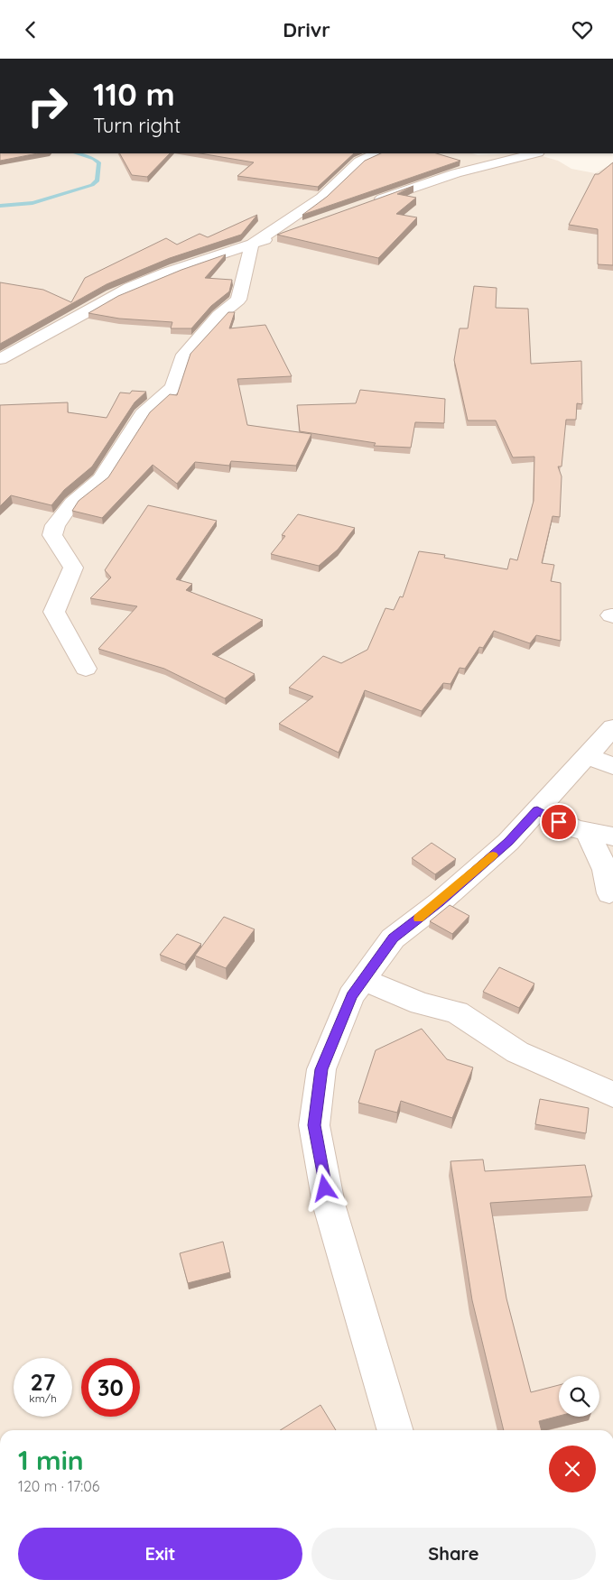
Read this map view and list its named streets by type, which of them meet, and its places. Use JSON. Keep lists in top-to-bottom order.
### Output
{
  "page": {
    "header": "Drivr",
    "turn": ["110 m", "Turn right"],
    "speed": "27 km/h",
    "limit": "30",
    "heading": ["1 min", "120 m · 17:06"],
    "buttons": ["Exit", "Share"]
  }
}
